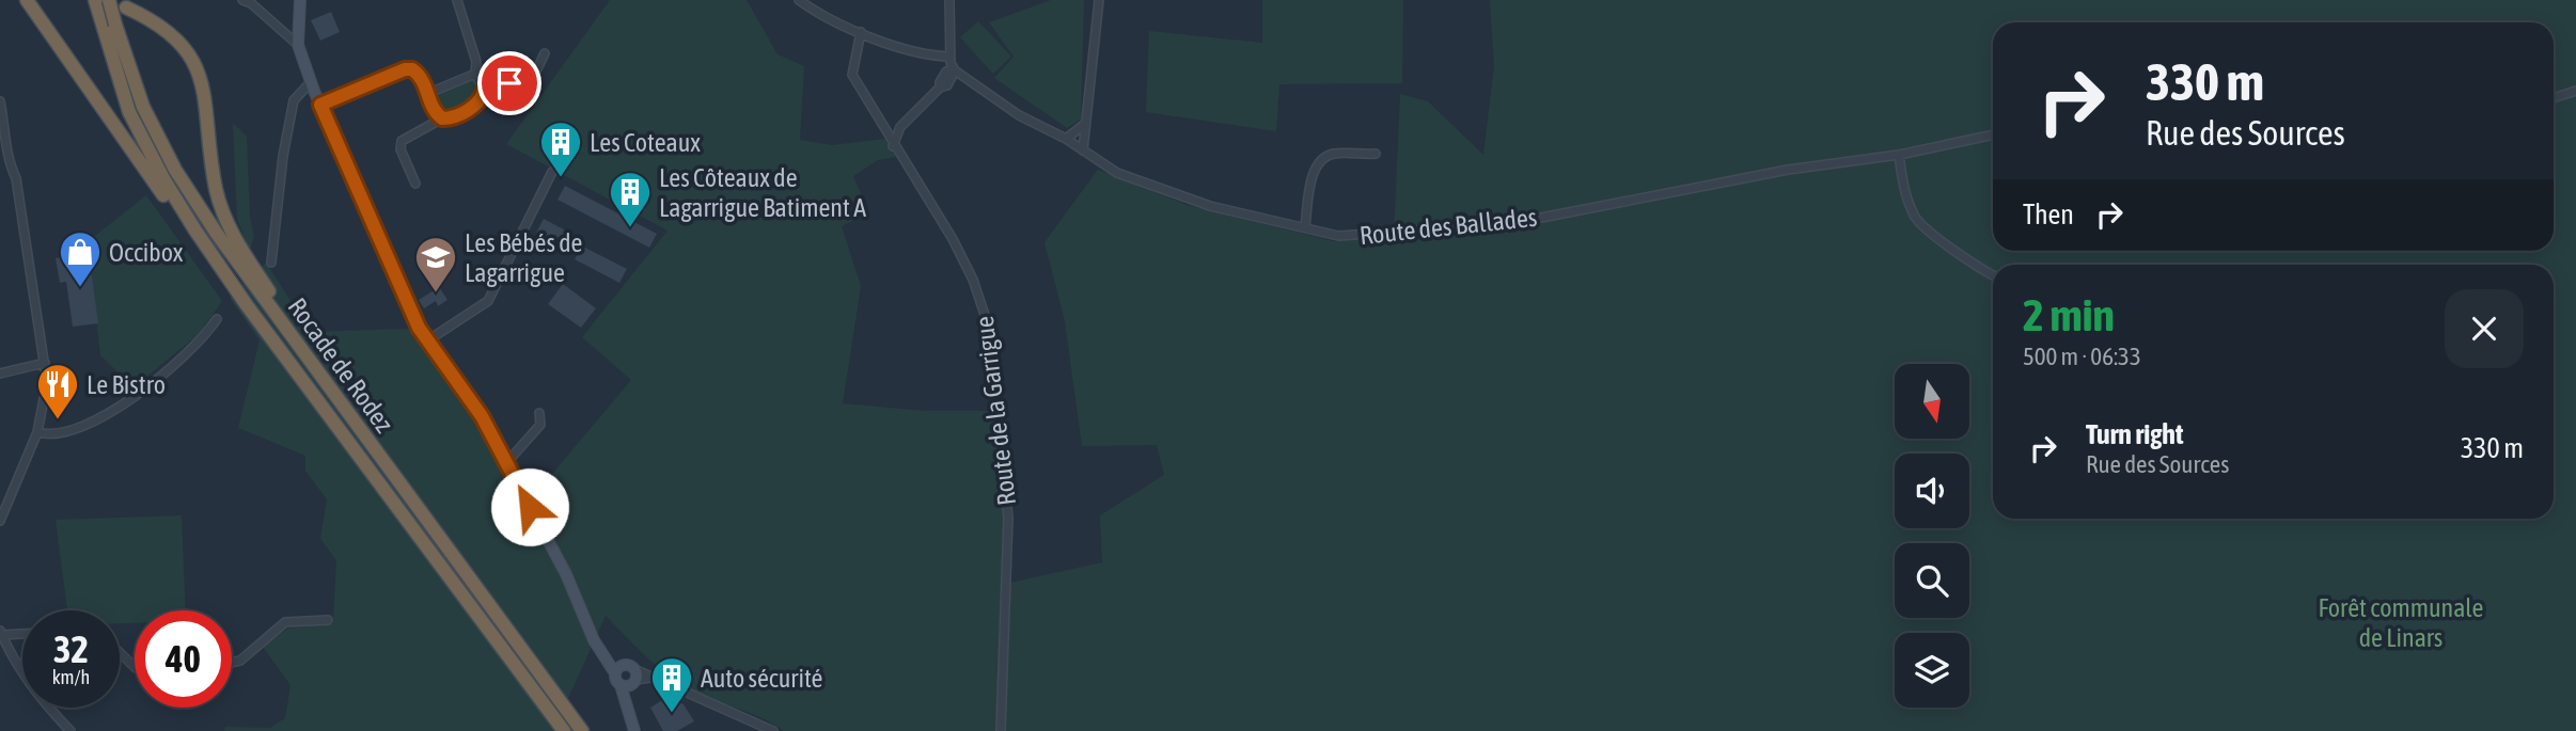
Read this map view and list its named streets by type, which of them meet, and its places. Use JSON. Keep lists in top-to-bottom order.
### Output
{
  "streets": {
    "highway": ["Rocade de Rodez"],
    "street": ["Route des Ballades", "Route de la Garrigue"]
  },
  "parks": ["Forêt communale de Linars"],
  "places": {
    "building": ["Les Coteaux", "Les Côteaux de Lagarrigue Batiment A", "Auto sécurité"],
    "shop": ["Occibox"],
    "school or university": ["Les Bébés de Lagarrigue"],
    "restaurant": ["Le Bistro"]
  },
  "north": "bottom",
  "page": {
    "turn": ["330 m", "Rue des Sources"],
    "then": "Then",
    "heading": ["2 min", "500 m · 06:33"],
    "list": [
      {
        "name": "Turn right",
        "note": "Rue des Sources",
        "value": "330 m"
      }
    ],
    "speed": "32 km/h",
    "limit": "40"
  }
}
